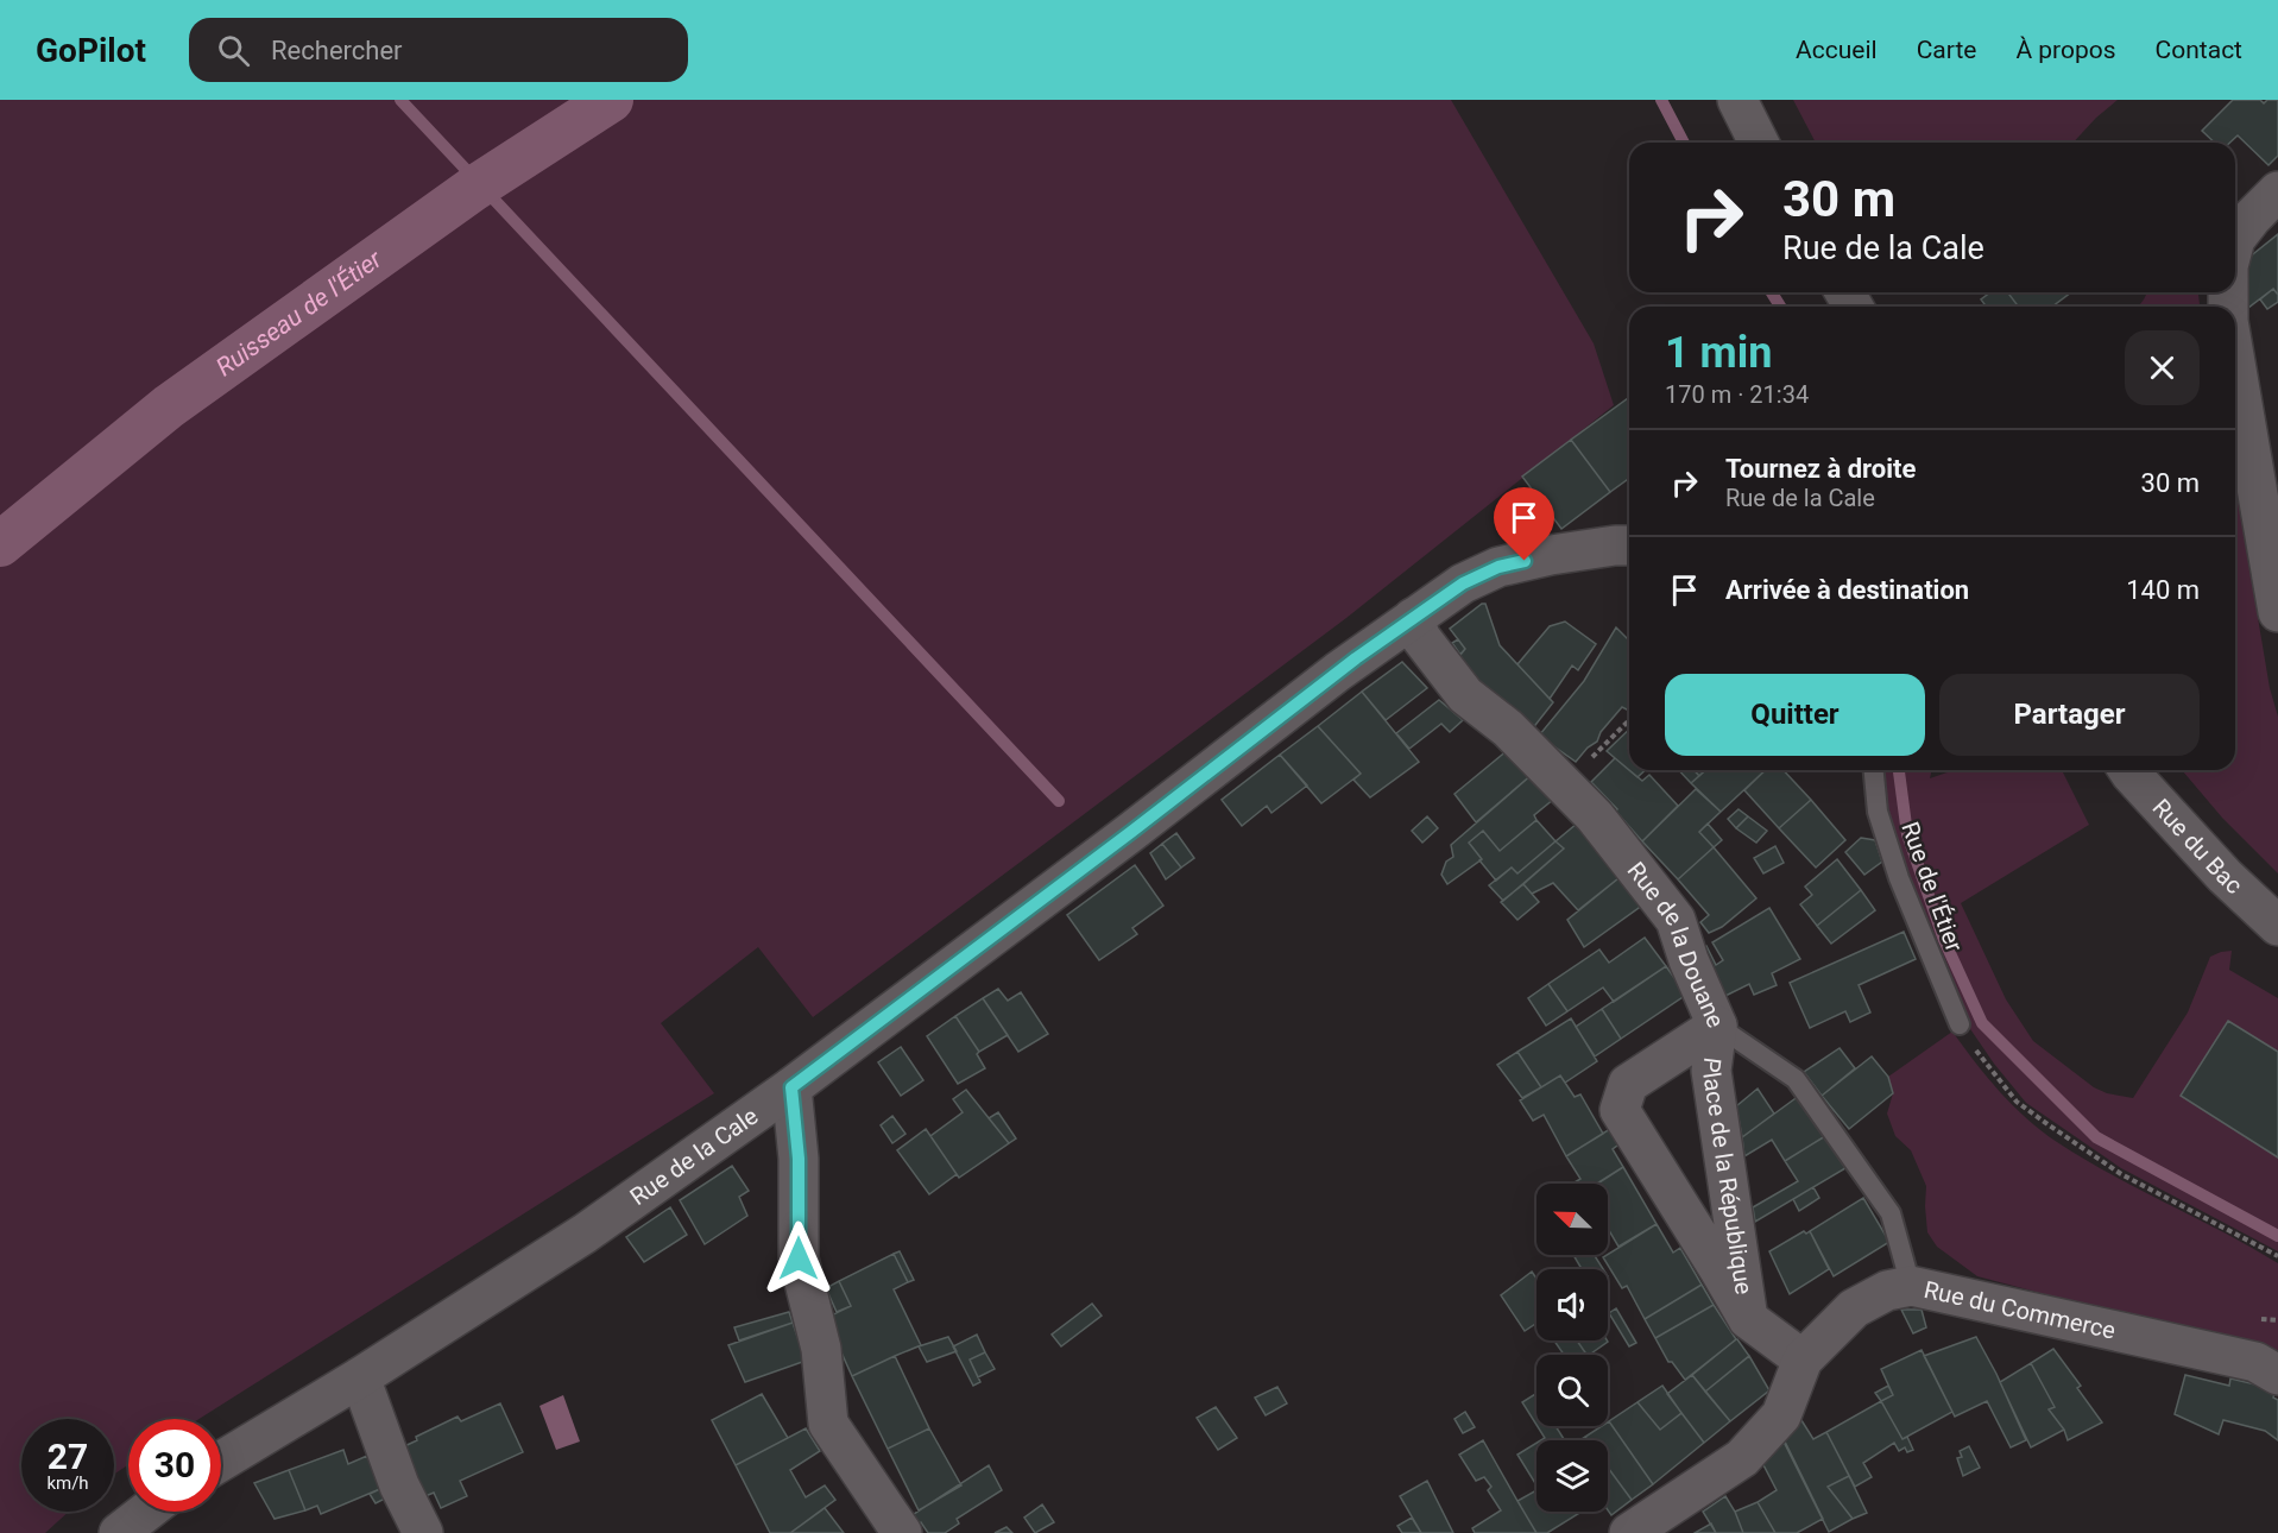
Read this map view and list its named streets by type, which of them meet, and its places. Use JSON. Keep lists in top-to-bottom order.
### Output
{
  "streets": {
    "street": [
      "Rue du Bac",
      "Rue de la Douane",
      "Rue de la Cale",
      "Place de la République",
      "Rue du Commerce"
    ],
    "lane": ["Rue de l'Étier"]
  },
  "crossings": [
    ["Rue de la Douane", "Rue de la Cale"],
    ["Rue de la Douane", "Place de la République"],
    ["Rue de la Douane", "Rue du Commerce"],
    ["Place de la République", "Rue du Commerce"]
  ],
  "water": ["Ruisseau de l'Étier"],
  "north": "top left",
  "page": {
    "header": "GoPilot",
    "search": "Rechercher",
    "nav": [
      "Accueil",
      "Carte",
      "À propos",
      "Contact"
    ],
    "turn": ["30 m", "Rue de la Cale"],
    "heading": ["1 min", "170 m · 21:34"],
    "list": [
      {
        "name": "Tournez à droite",
        "note": "Rue de la Cale",
        "value": "30 m"
      },
      {
        "name": "Arrivée à destination",
        "value": "140 m"
      }
    ],
    "buttons": ["Quitter", "Partager"],
    "speed": "27 km/h",
    "limit": "30"
  }
}
